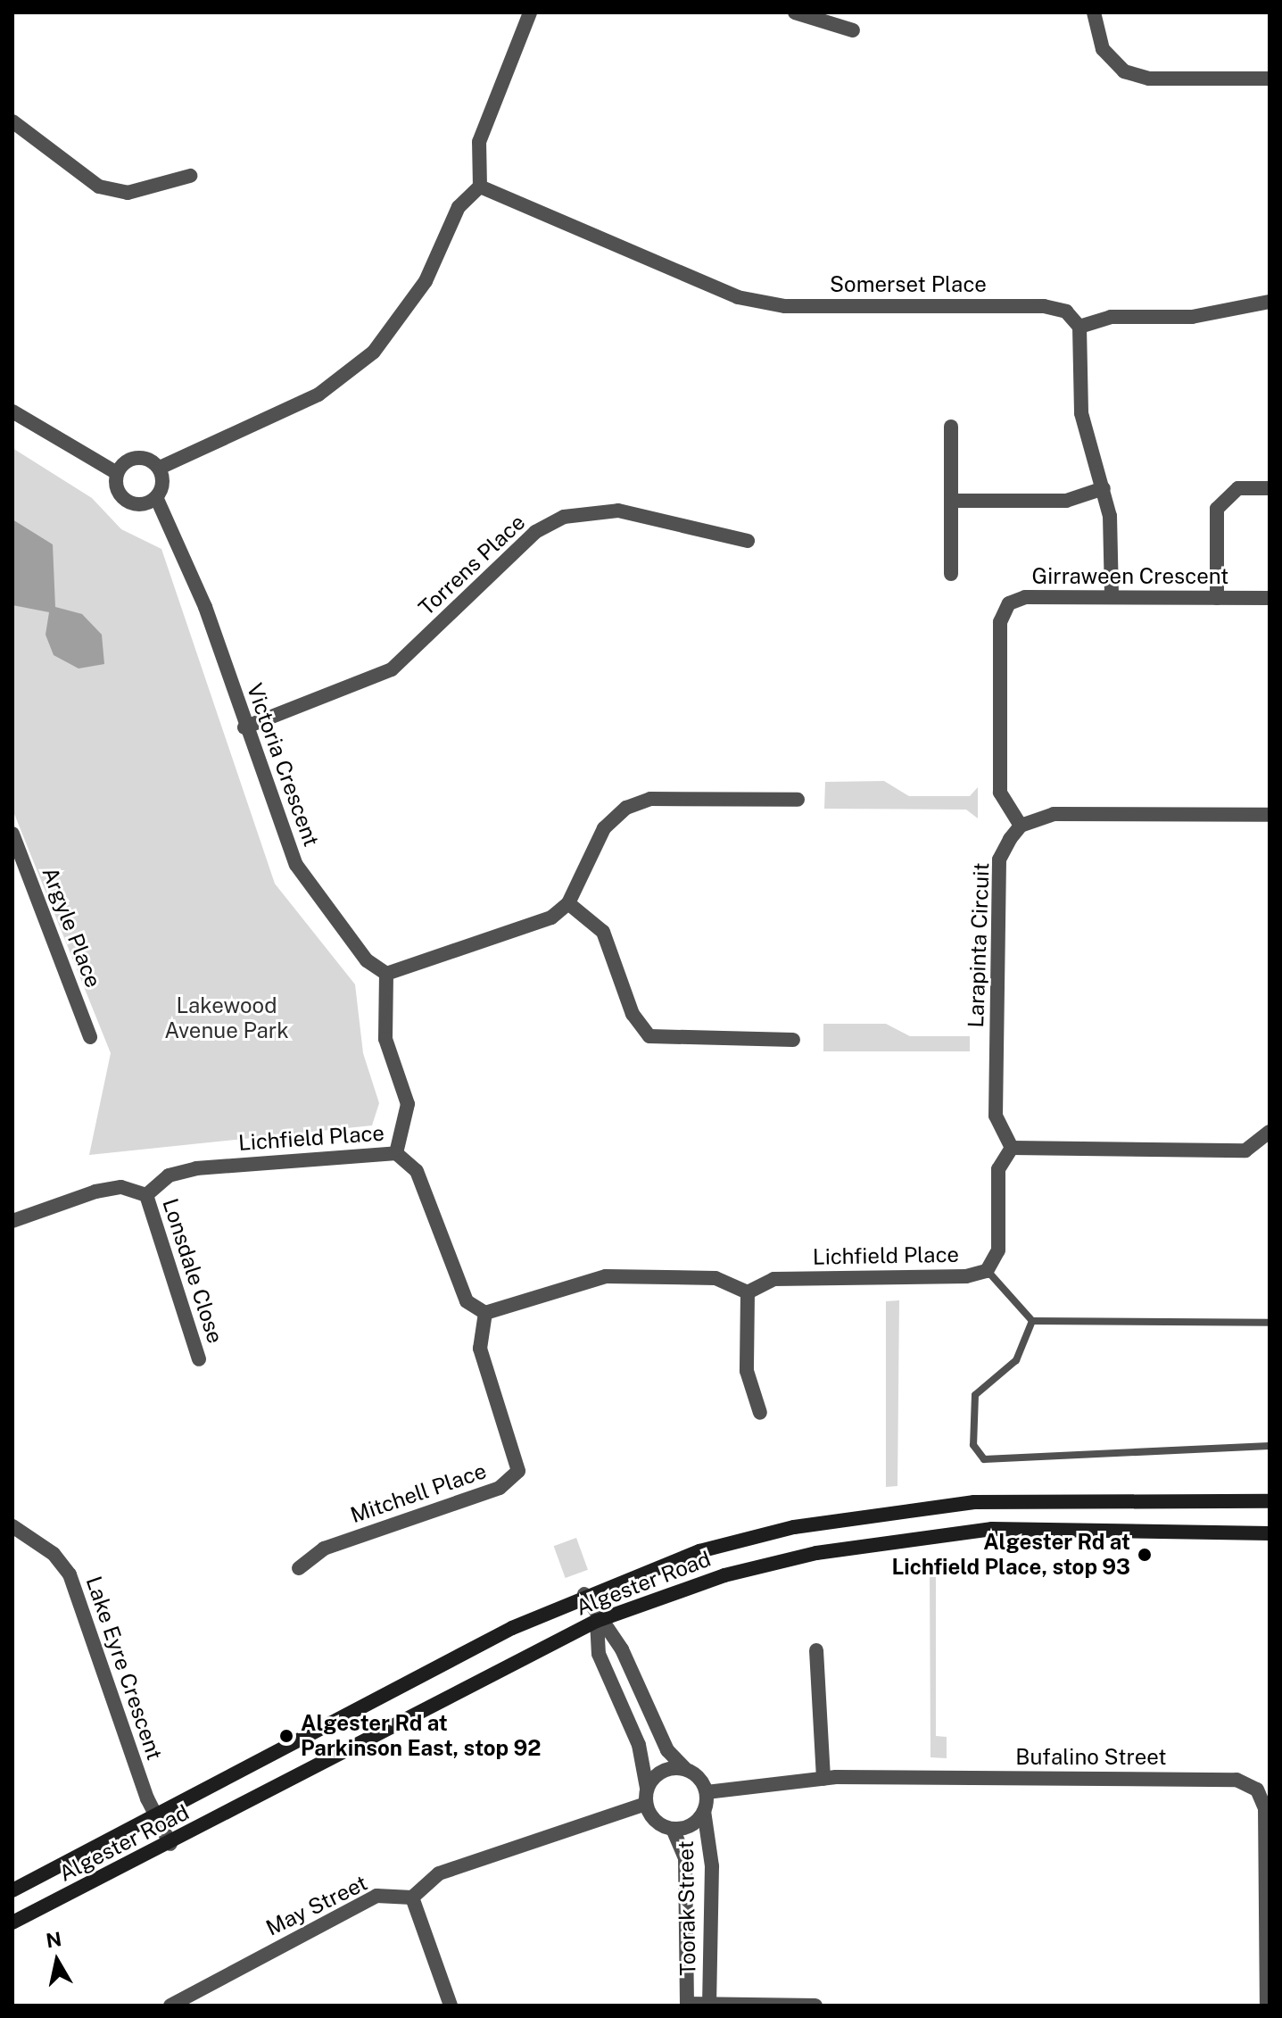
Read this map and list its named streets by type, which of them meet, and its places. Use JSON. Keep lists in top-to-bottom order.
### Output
{
  "streets": {
    "main road": ["Algester Road"],
    "street": [
      "Somerset Place",
      "Torrens Place",
      "Girraween Crescent",
      "Victoria Crescent",
      "Argyle Place",
      "Larapinta Circuit",
      "Lichfield Place",
      "Lonsdale Close",
      "Mitchell Place",
      "Lake Eyre Crescent",
      "Bufalino Street",
      "May Street",
      "Toorak Street"
    ]
  },
  "crossings": [
    ["Torrens Place", "Victoria Crescent"],
    ["Girraween Crescent", "Larapinta Circuit"],
    ["Lichfield Place", "Lonsdale Close"],
    ["Lichfield Place", "Mitchell Place"],
    ["Algester Road", "Lake Eyre Crescent"],
    ["Bufalino Street", "Toorak Street"]
  ],
  "parks": ["Lakewood Avenue Park"],
  "places": ["Algester Rd at Lichfield Place, stop 93", "Algester Rd at Parkinson East, stop 92"],
  "north": "top"
}
